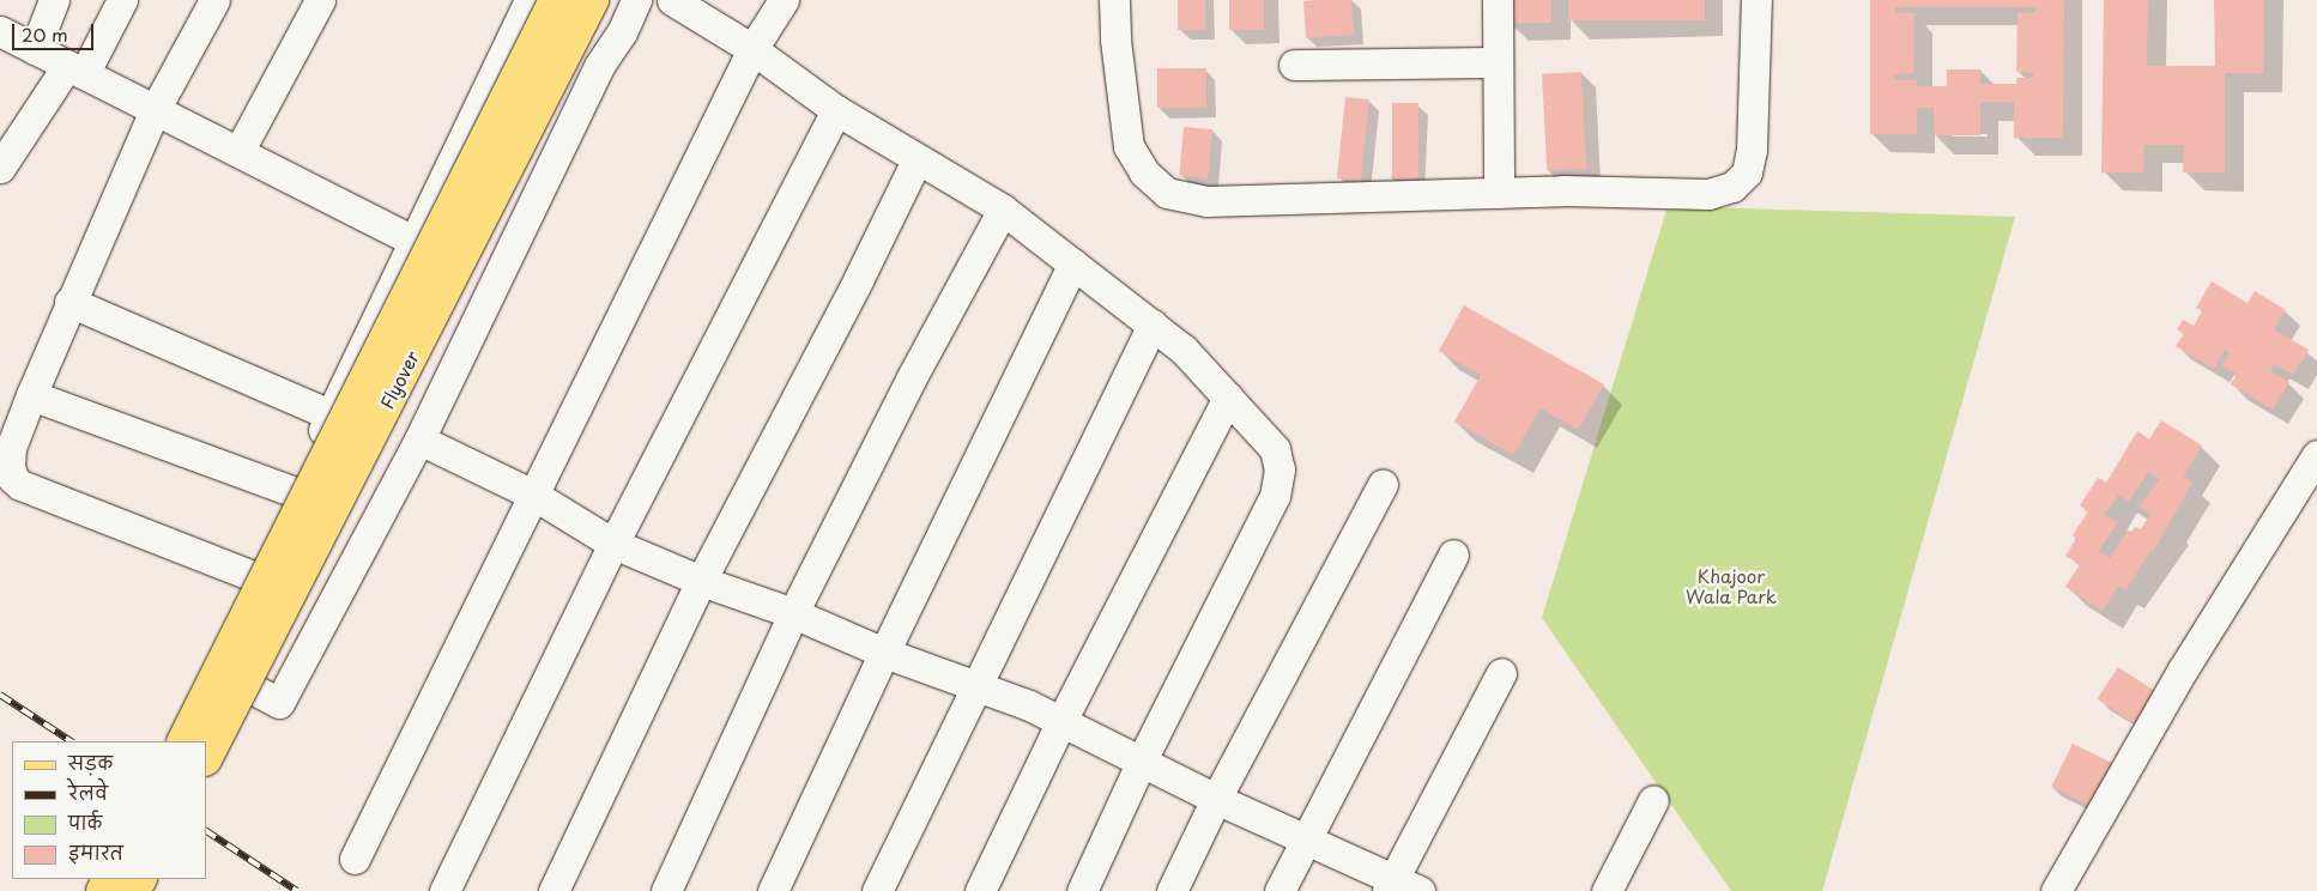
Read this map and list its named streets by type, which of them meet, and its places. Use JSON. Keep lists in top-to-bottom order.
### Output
{
  "streets": {
    "main road": ["Flyover"]
  },
  "parks": ["Khajoor Wala Park"],
  "legend": [
    "सड़क",
    "रेलवे",
    "पार्क",
    "इमारत"
  ],
  "scale_bar": "20 m"
}
